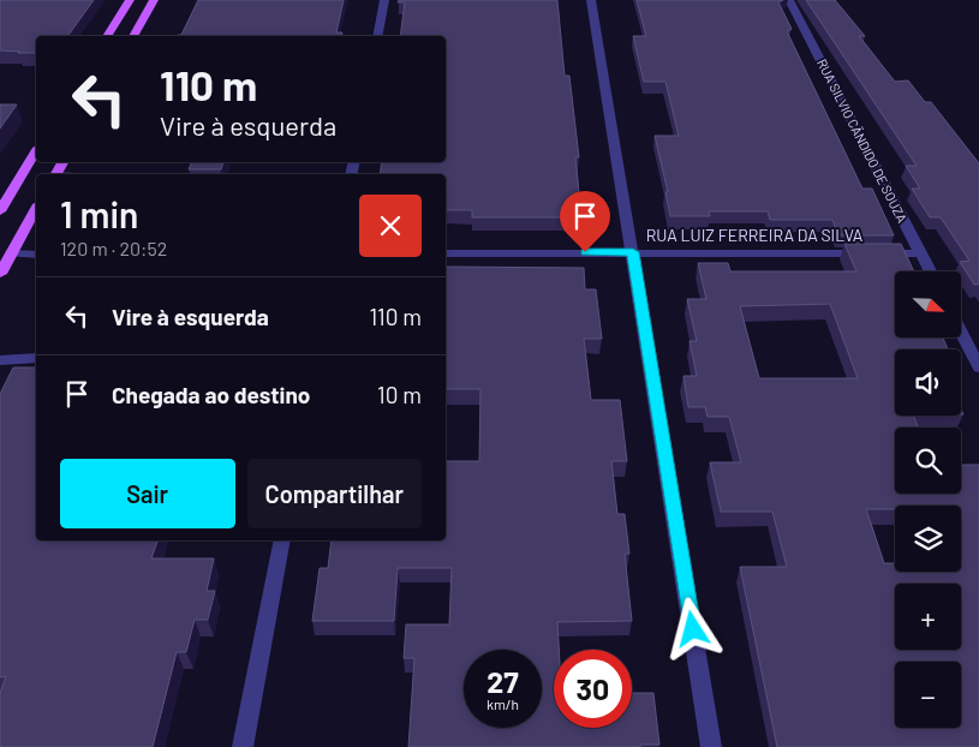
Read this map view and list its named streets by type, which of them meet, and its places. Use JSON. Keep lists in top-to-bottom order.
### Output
{
  "streets": {
    "street": ["RUA SILVIO CÃNDIDO DE SOUZA", "RUA LUIZ FERREIRA DA SILVA"]
  },
  "crossings": [
    ["RUA SILVIO CÃNDIDO DE SOUZA", "RUA LUIZ FERREIRA DA SILVA"]
  ],
  "north": "bottom right",
  "page": {
    "turn": ["110 m", "Vire à esquerda"],
    "heading": ["1 min", "120 m · 20:52"],
    "map_buttons": ["+", "−"],
    "list": [
      {
        "name": "Vire à esquerda",
        "value": "110 m"
      },
      {
        "name": "Chegada ao destino",
        "value": "10 m"
      }
    ],
    "buttons": ["Sair", "Compartilhar"],
    "speed": "27 km/h",
    "limit": "30"
  }
}
